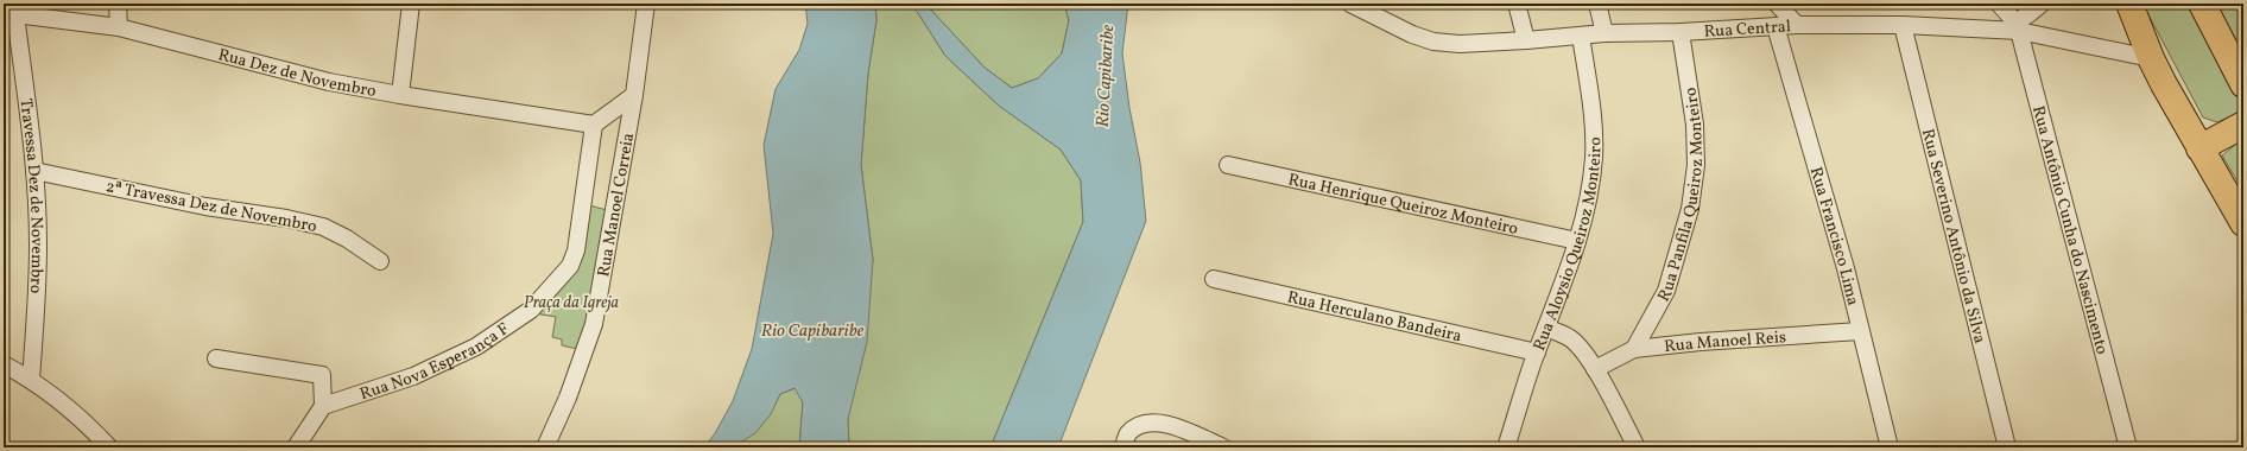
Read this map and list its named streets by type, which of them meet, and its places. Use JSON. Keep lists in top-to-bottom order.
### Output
{
  "streets": {
    "street": [
      "Rua Central",
      "Rua Dez de Novembro",
      "Rua Panfila Queiroz Monteiro",
      "Travessa Dez de Novembro",
      "Rua Henrique Queiroz Monteiro",
      "2ª Travessa Dez de Novembro",
      "Rua Manoel Correia",
      "Rua Antônio Cunha do Nascimento",
      "Rua Francisco Lima",
      "Rua Severino Antônio da Silva",
      "Rua Aloysio Queiroz Monteiro",
      "Rua Herculano Bandeira",
      "Rua Manoel Reis",
      "Rua Nova Esperança F"
    ]
  },
  "crossings": [
    ["Rua Central", "Rua Panfila Queiroz Monteiro"],
    ["Rua Central", "Rua Antônio Cunha do Nascimento"],
    ["Rua Central", "Rua Francisco Lima"],
    ["Rua Central", "Rua Severino Antônio da Silva"],
    ["Rua Central", "Rua Aloysio Queiroz Monteiro"],
    ["Rua Dez de Novembro", "Travessa Dez de Novembro"],
    ["Rua Dez de Novembro", "Rua Manoel Correia"],
    ["Rua Dez de Novembro", "Rua Nova Esperança F"],
    ["Rua Panfila Queiroz Monteiro", "Rua Manoel Reis"],
    ["Travessa Dez de Novembro", "2ª Travessa Dez de Novembro"],
    ["Rua Henrique Queiroz Monteiro", "Rua Aloysio Queiroz Monteiro"],
    ["Rua Manoel Correia", "Rua Nova Esperança F"],
    ["Rua Francisco Lima", "Rua Manoel Reis"],
    ["Rua Aloysio Queiroz Monteiro", "Rua Herculano Bandeira"]
  ],
  "water": ["Rio Capibaribe"],
  "parks": ["Praça da Igreja"]
}
